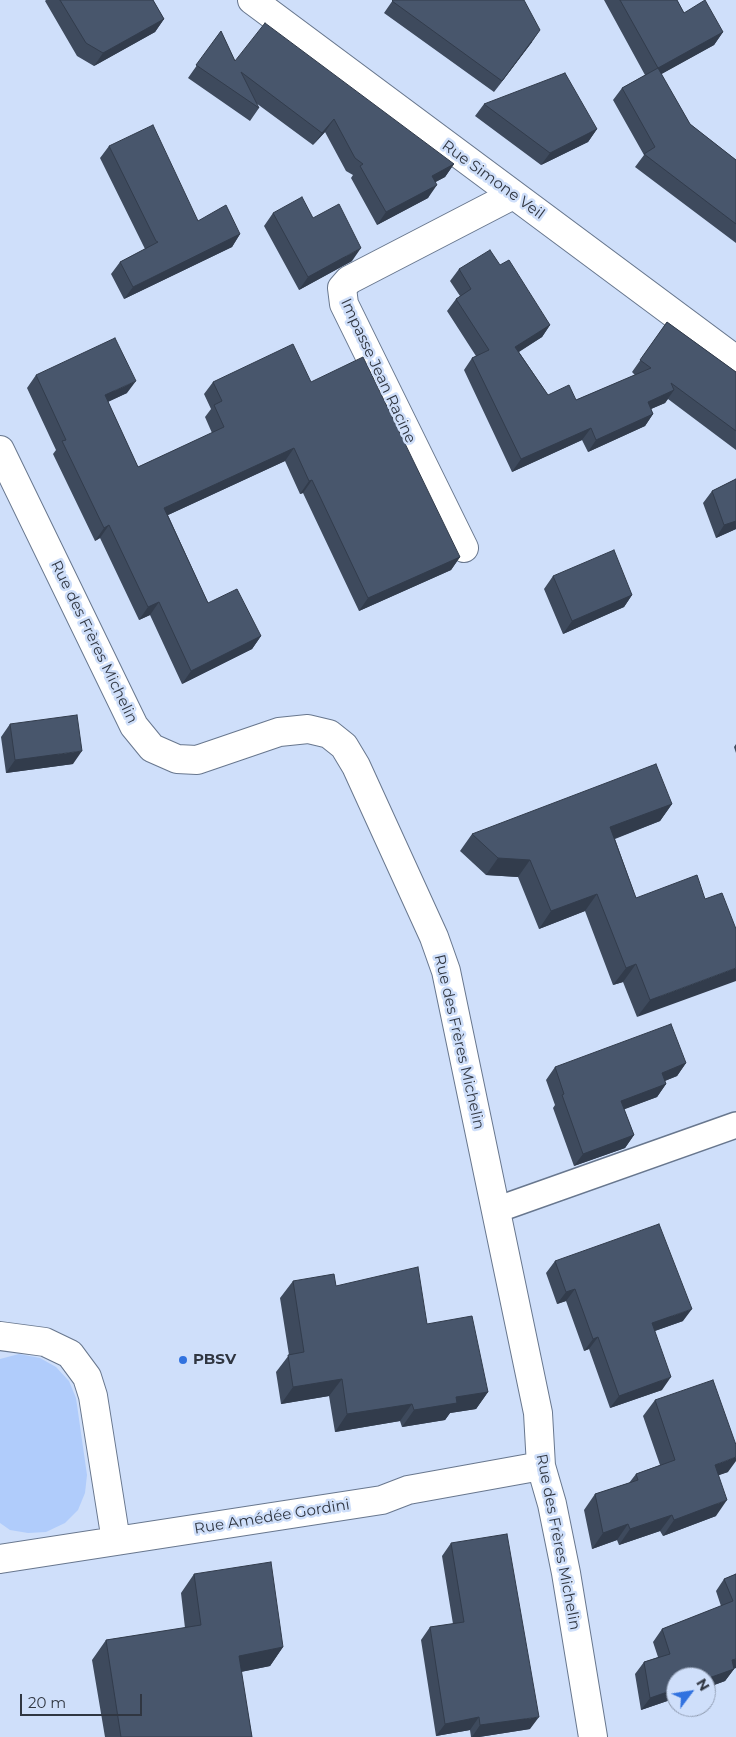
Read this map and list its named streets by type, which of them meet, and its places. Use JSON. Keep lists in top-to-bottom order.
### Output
{
  "streets": {
    "street": [
      "Rue Simone Veil",
      "Impasse Jean Racine",
      "Rue des Frères Michelin",
      "Rue Amédée Gordini"
    ]
  },
  "crossings": [
    ["Rue Simone Veil", "Impasse Jean Racine"],
    ["Rue des Frères Michelin", "Rue Amédée Gordini"]
  ],
  "places": ["PBSV"],
  "scale_bar": "20 m",
  "north": "top right"
}
